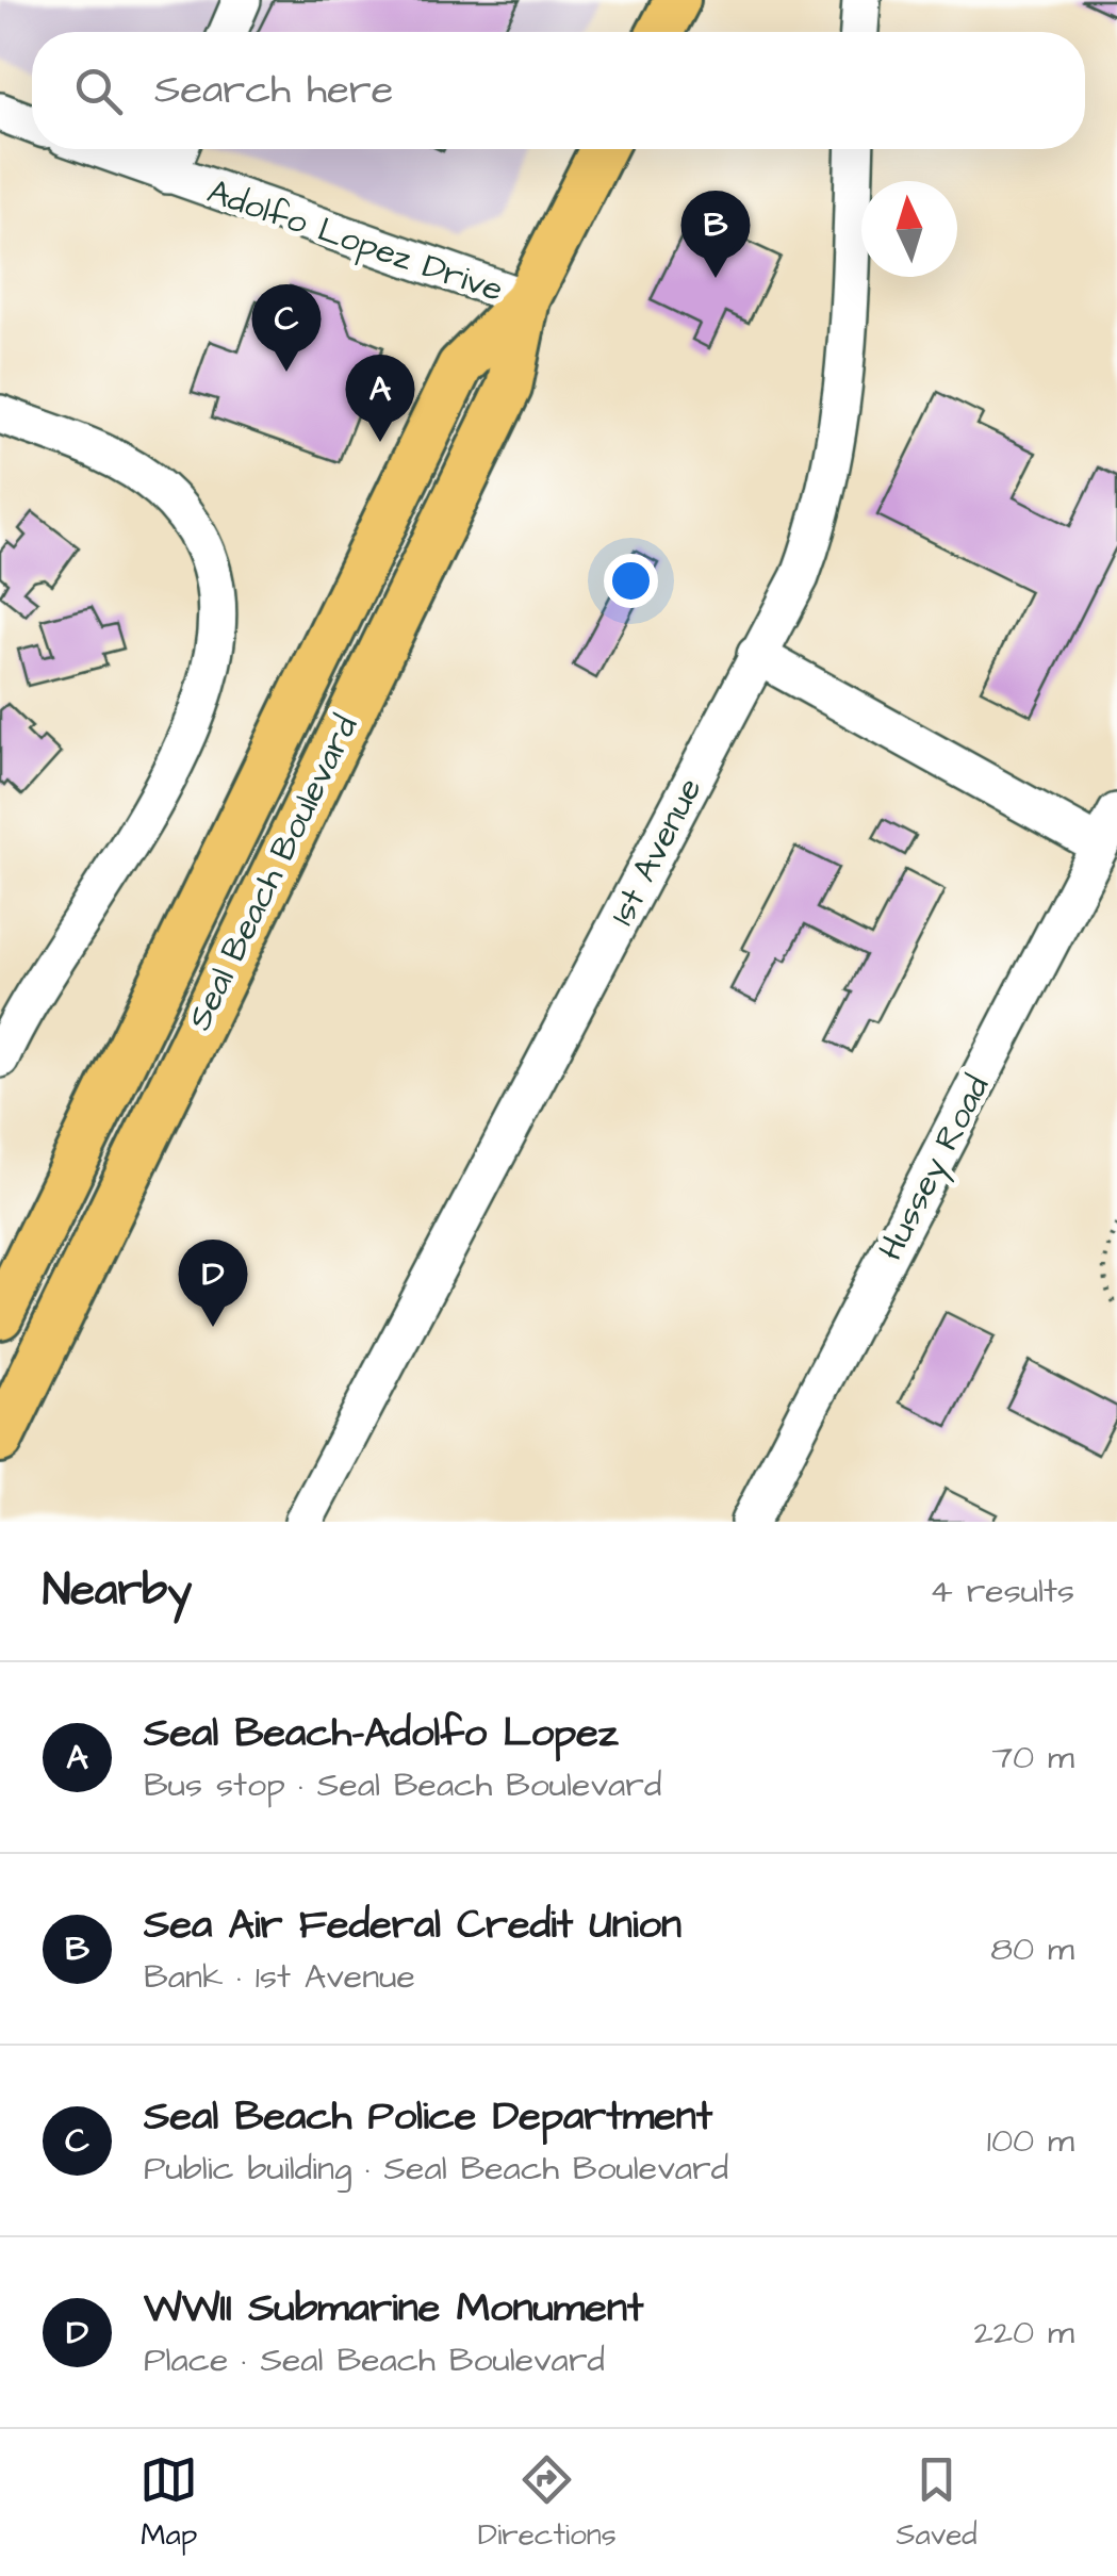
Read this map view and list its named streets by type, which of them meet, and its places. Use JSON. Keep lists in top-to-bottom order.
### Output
{
  "streets": {
    "main road": ["Seal Beach Boulevard"],
    "street": ["Adolfo Lopez Drive", "1st Avenue", "Hussey Road"]
  },
  "crossings": [
    ["Adolfo Lopez Drive", "Seal Beach Boulevard"]
  ],
  "north": "top",
  "page": {
    "search": "Search here",
    "pins": [
      "B",
      "C",
      "A",
      "D"
    ],
    "heading": ["Nearby", "4 results"],
    "list": [
      {
        "mark": "A",
        "name": "Seal Beach-Adolfo Lopez",
        "note": "Bus stop · Seal Beach Boulevard",
        "value": "70 m"
      },
      {
        "mark": "B",
        "name": "Sea Air Federal Credit Union",
        "note": "Bank · 1st Avenue",
        "value": "80 m"
      },
      {
        "mark": "C",
        "name": "Seal Beach Police Department",
        "note": "Public building · Seal Beach Boulevard",
        "value": "100 m"
      },
      {
        "mark": "D",
        "name": "WWII Submarine Monument",
        "note": "Place · Seal Beach Boulevard",
        "value": "220 m"
      }
    ],
    "nav": ["Map", "Directions", "Saved"]
  }
}
